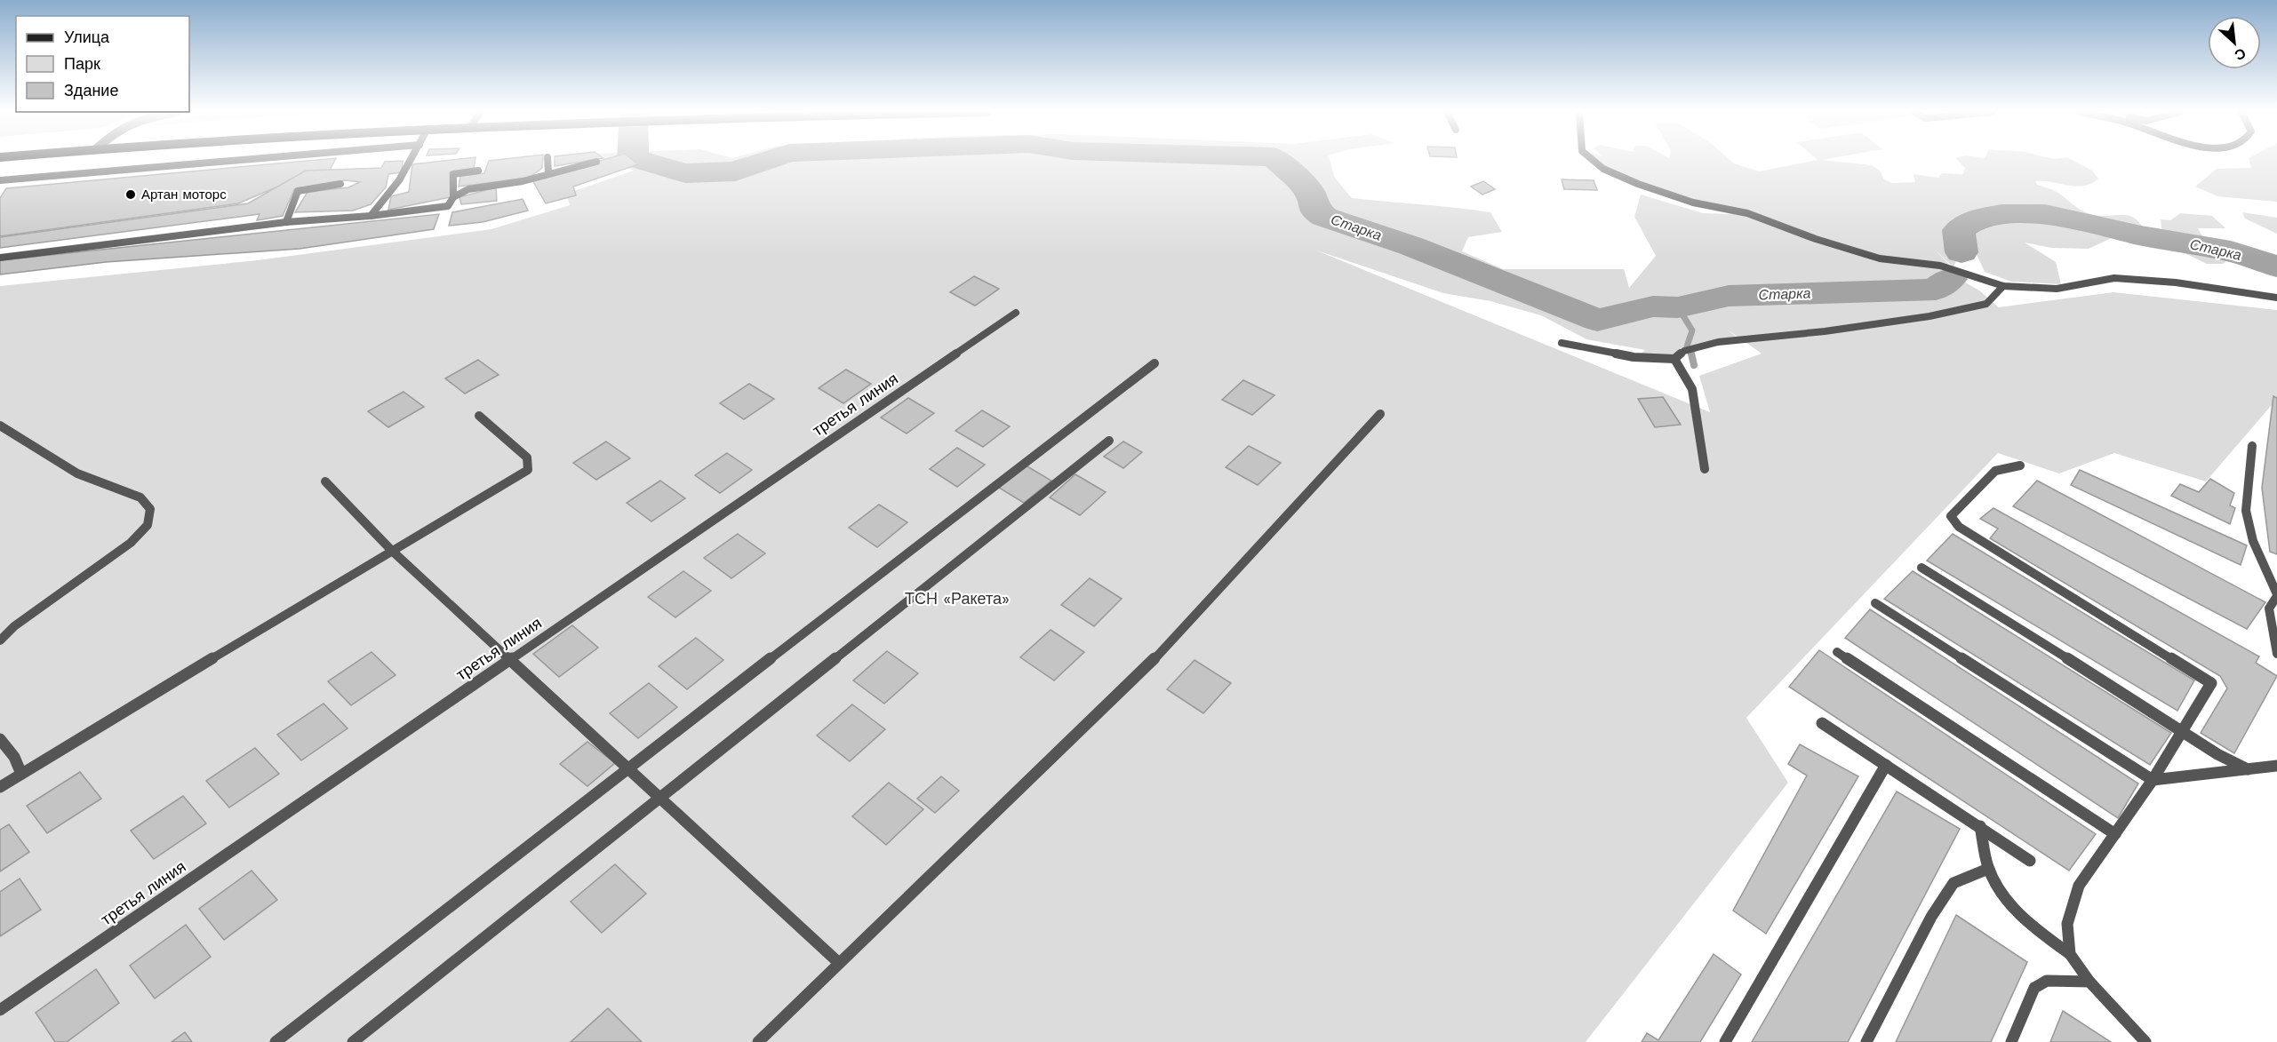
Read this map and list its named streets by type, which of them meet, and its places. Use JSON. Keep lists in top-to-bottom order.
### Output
{
  "streets": {
    "lane": ["третья линия"]
  },
  "water": ["Старка"],
  "parks": ["ТСН «Ракета»"],
  "places": ["Артан моторс"],
  "legend": ["Улица", "Парк", "Здание"],
  "north": "bottom right"
}
